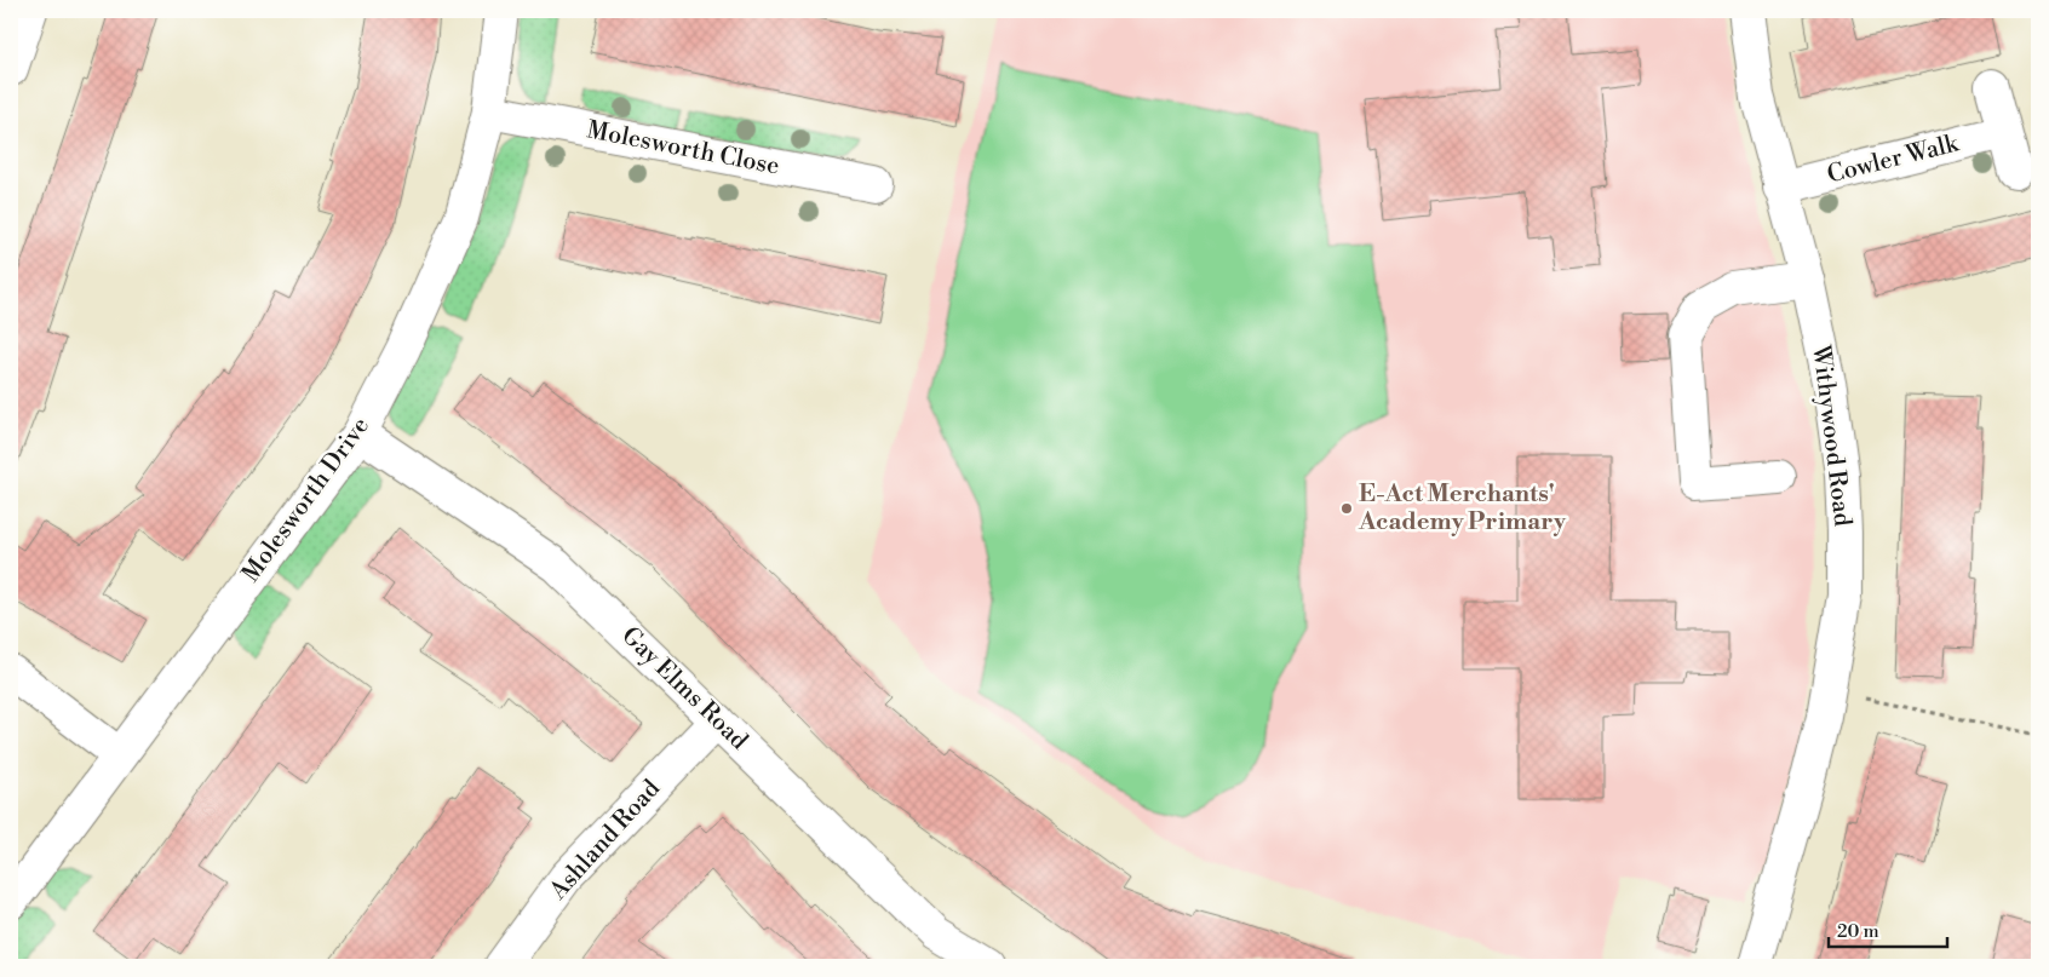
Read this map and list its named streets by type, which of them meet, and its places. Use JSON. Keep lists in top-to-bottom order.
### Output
{
  "streets": {
    "street": [
      "Molesworth Close",
      "Cowler Walk",
      "Withywood Road",
      "Molesworth Drive",
      "Gay Elms Road",
      "Ashland Road"
    ]
  },
  "crossings": [
    ["Molesworth Close", "Molesworth Drive"],
    ["Cowler Walk", "Withywood Road"],
    ["Molesworth Drive", "Gay Elms Road"],
    ["Gay Elms Road", "Ashland Road"]
  ],
  "places": ["E-Act Merchants' Academy Primary"],
  "scale_bar": "20 m"
}
